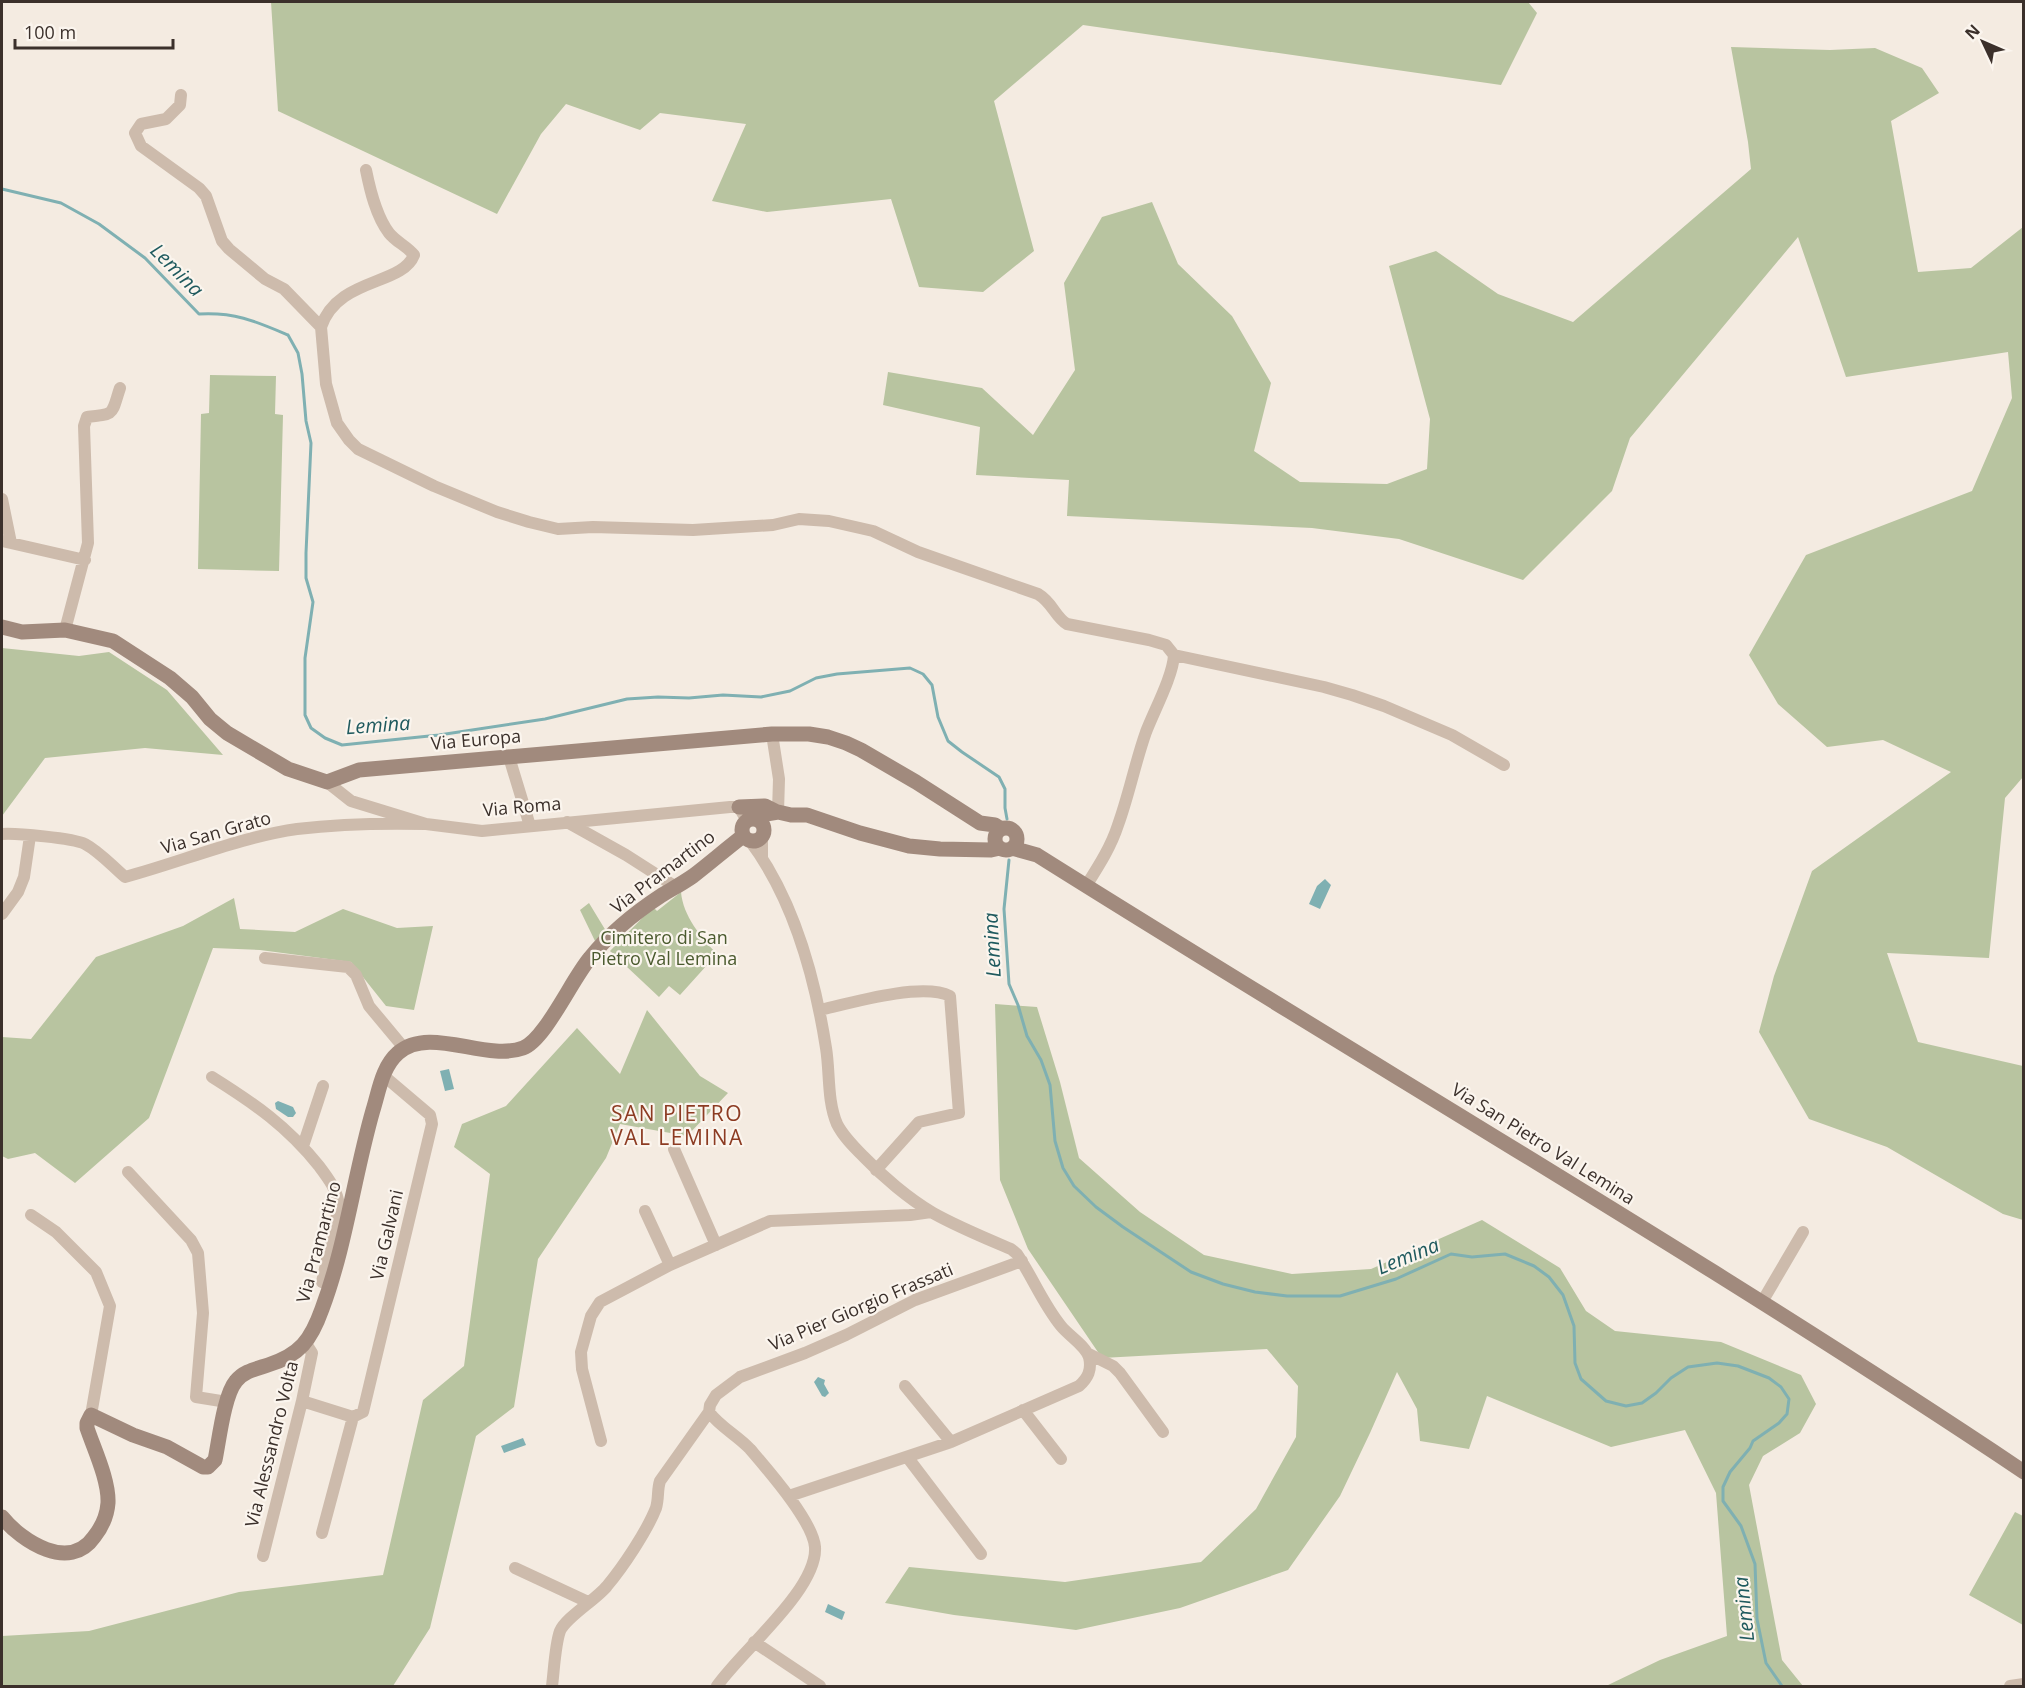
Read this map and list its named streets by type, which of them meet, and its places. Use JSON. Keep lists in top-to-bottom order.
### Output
{
  "streets": {
    "street": [
      "Via Europa",
      "Via Roma",
      "Via San Grato",
      "Via Pramartino",
      "Via San Pietro Val Lemina",
      "Via Galvani",
      "Via Pier Giorgio Frassati",
      "Via Alessandro Volta"
    ]
  },
  "crossings": [
    ["Via Europa", "Via Roma"],
    ["Via Europa", "Via San Pietro Val Lemina"],
    ["Via Roma", "Via San Grato"],
    ["Via Roma", "Via Pramartino"],
    ["Via Pramartino", "Via Galvani"],
    ["Via Pramartino", "Via Alessandro Volta"]
  ],
  "districts": ["SAN PIETRO VAL LEMINA"],
  "water": ["Lemina"],
  "parks": ["Cimitero di San Pietro Val Lemina"],
  "scale_bar": "100 m",
  "north": "top left"
}
